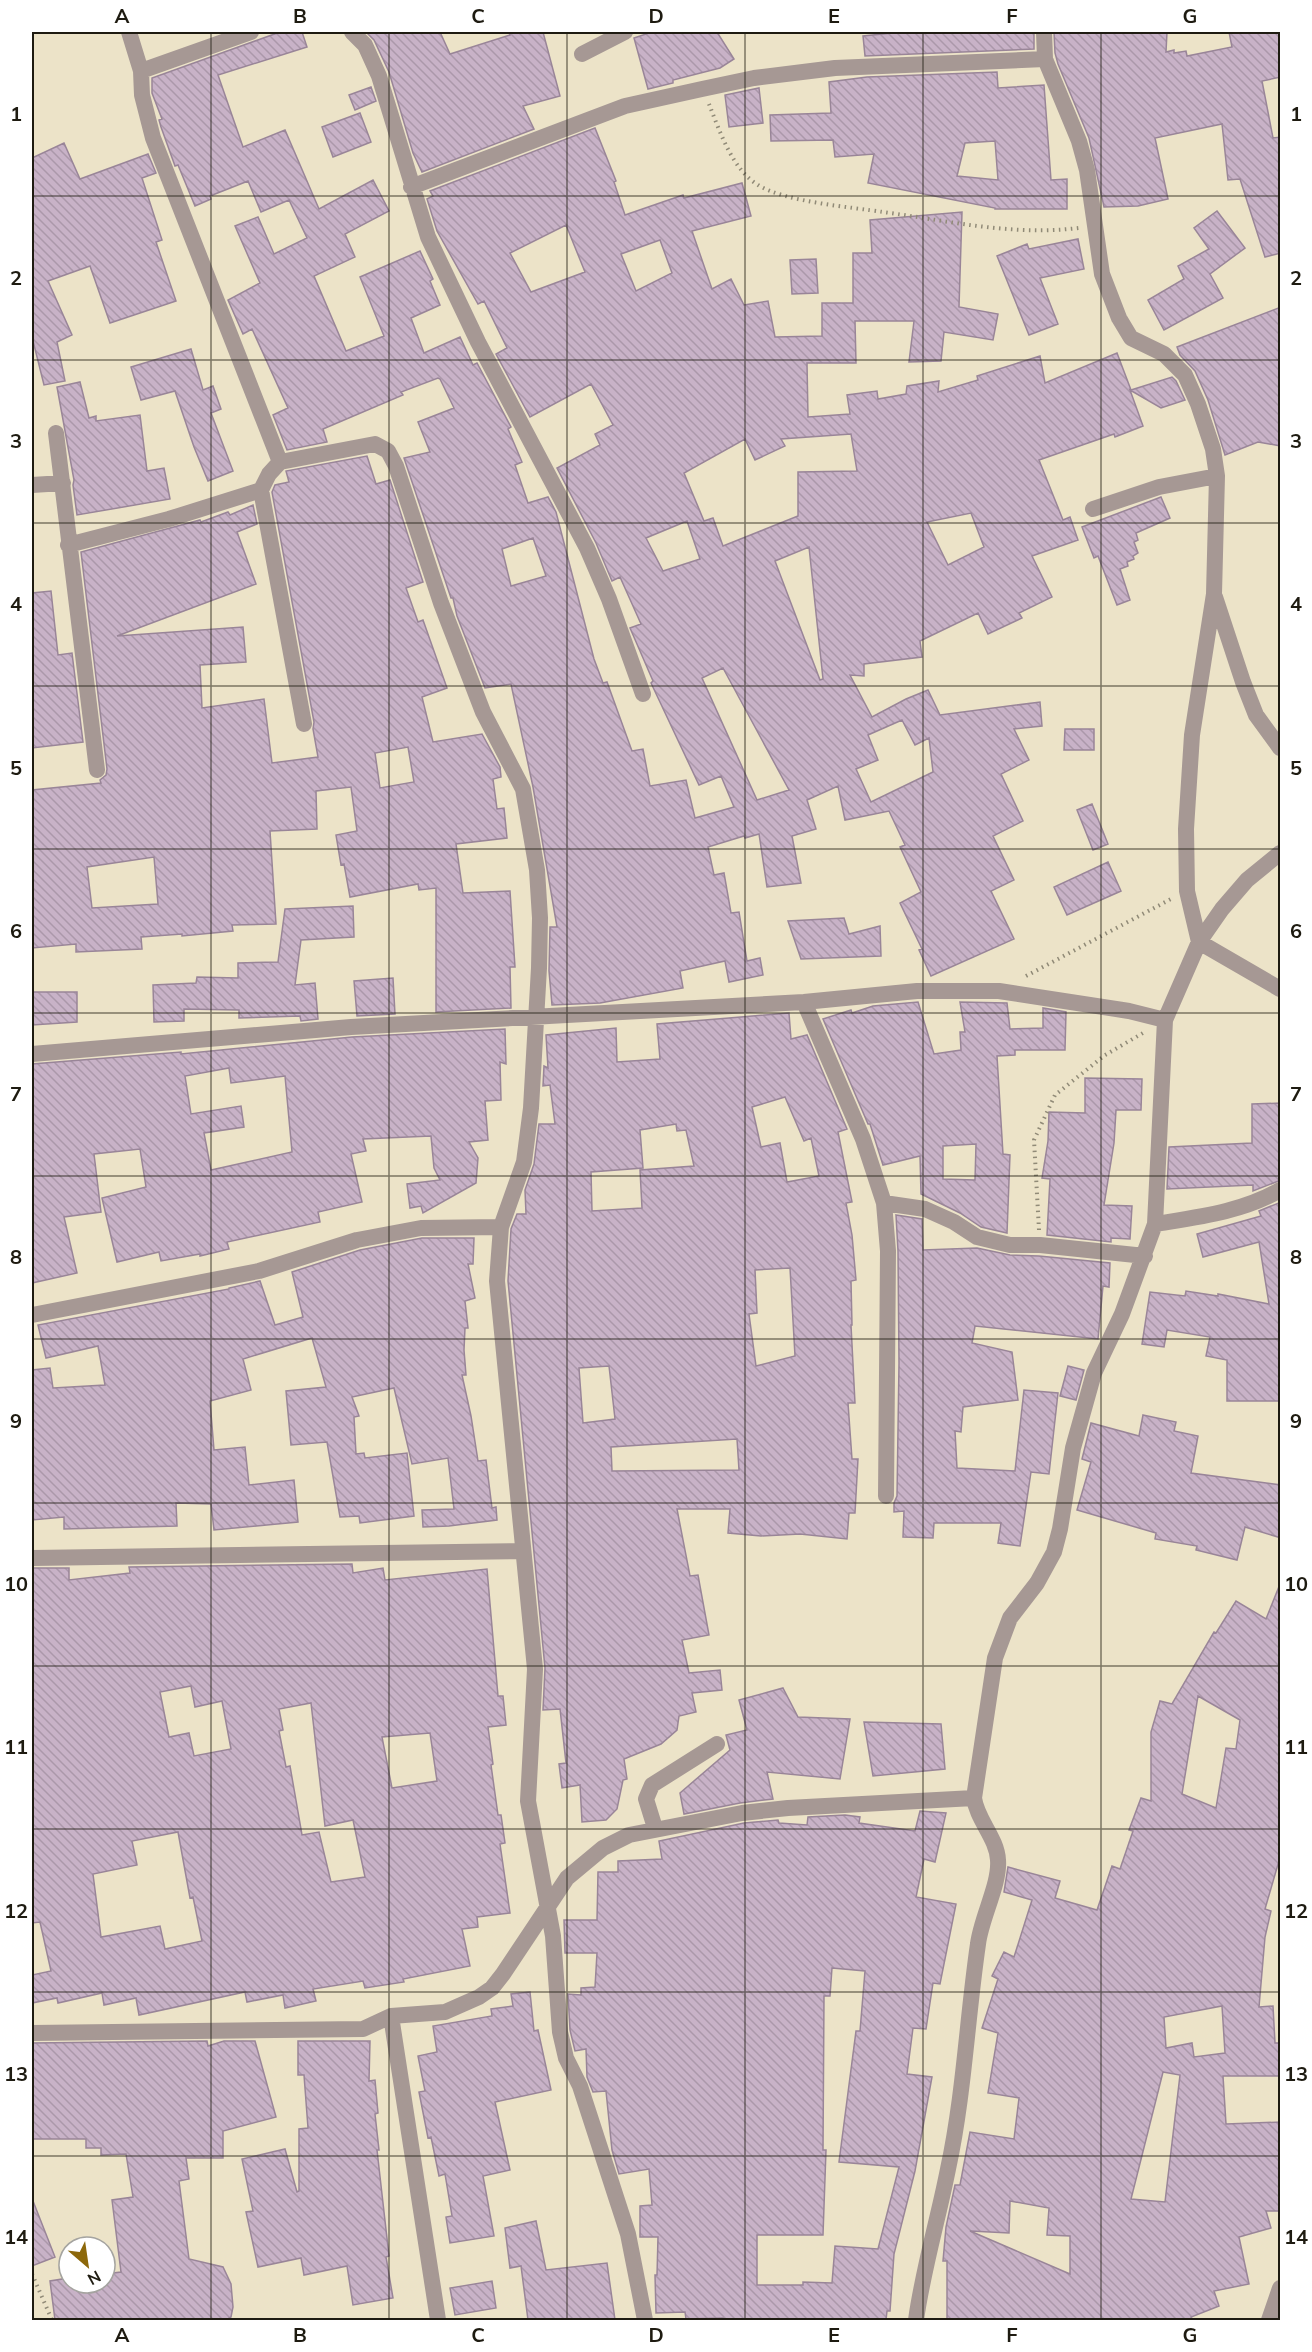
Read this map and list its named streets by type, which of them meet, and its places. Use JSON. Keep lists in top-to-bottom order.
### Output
{
  "north": "bottom right",
  "grid": {
    "columns": [
      "A",
      "B",
      "C",
      "D",
      "E",
      "F",
      "G"
    ],
    "rows": [
      "1",
      "2",
      "3",
      "4",
      "5",
      "6",
      "7",
      "8",
      "9",
      "10",
      "11",
      "12",
      "13",
      "14"
    ]
  }
}
